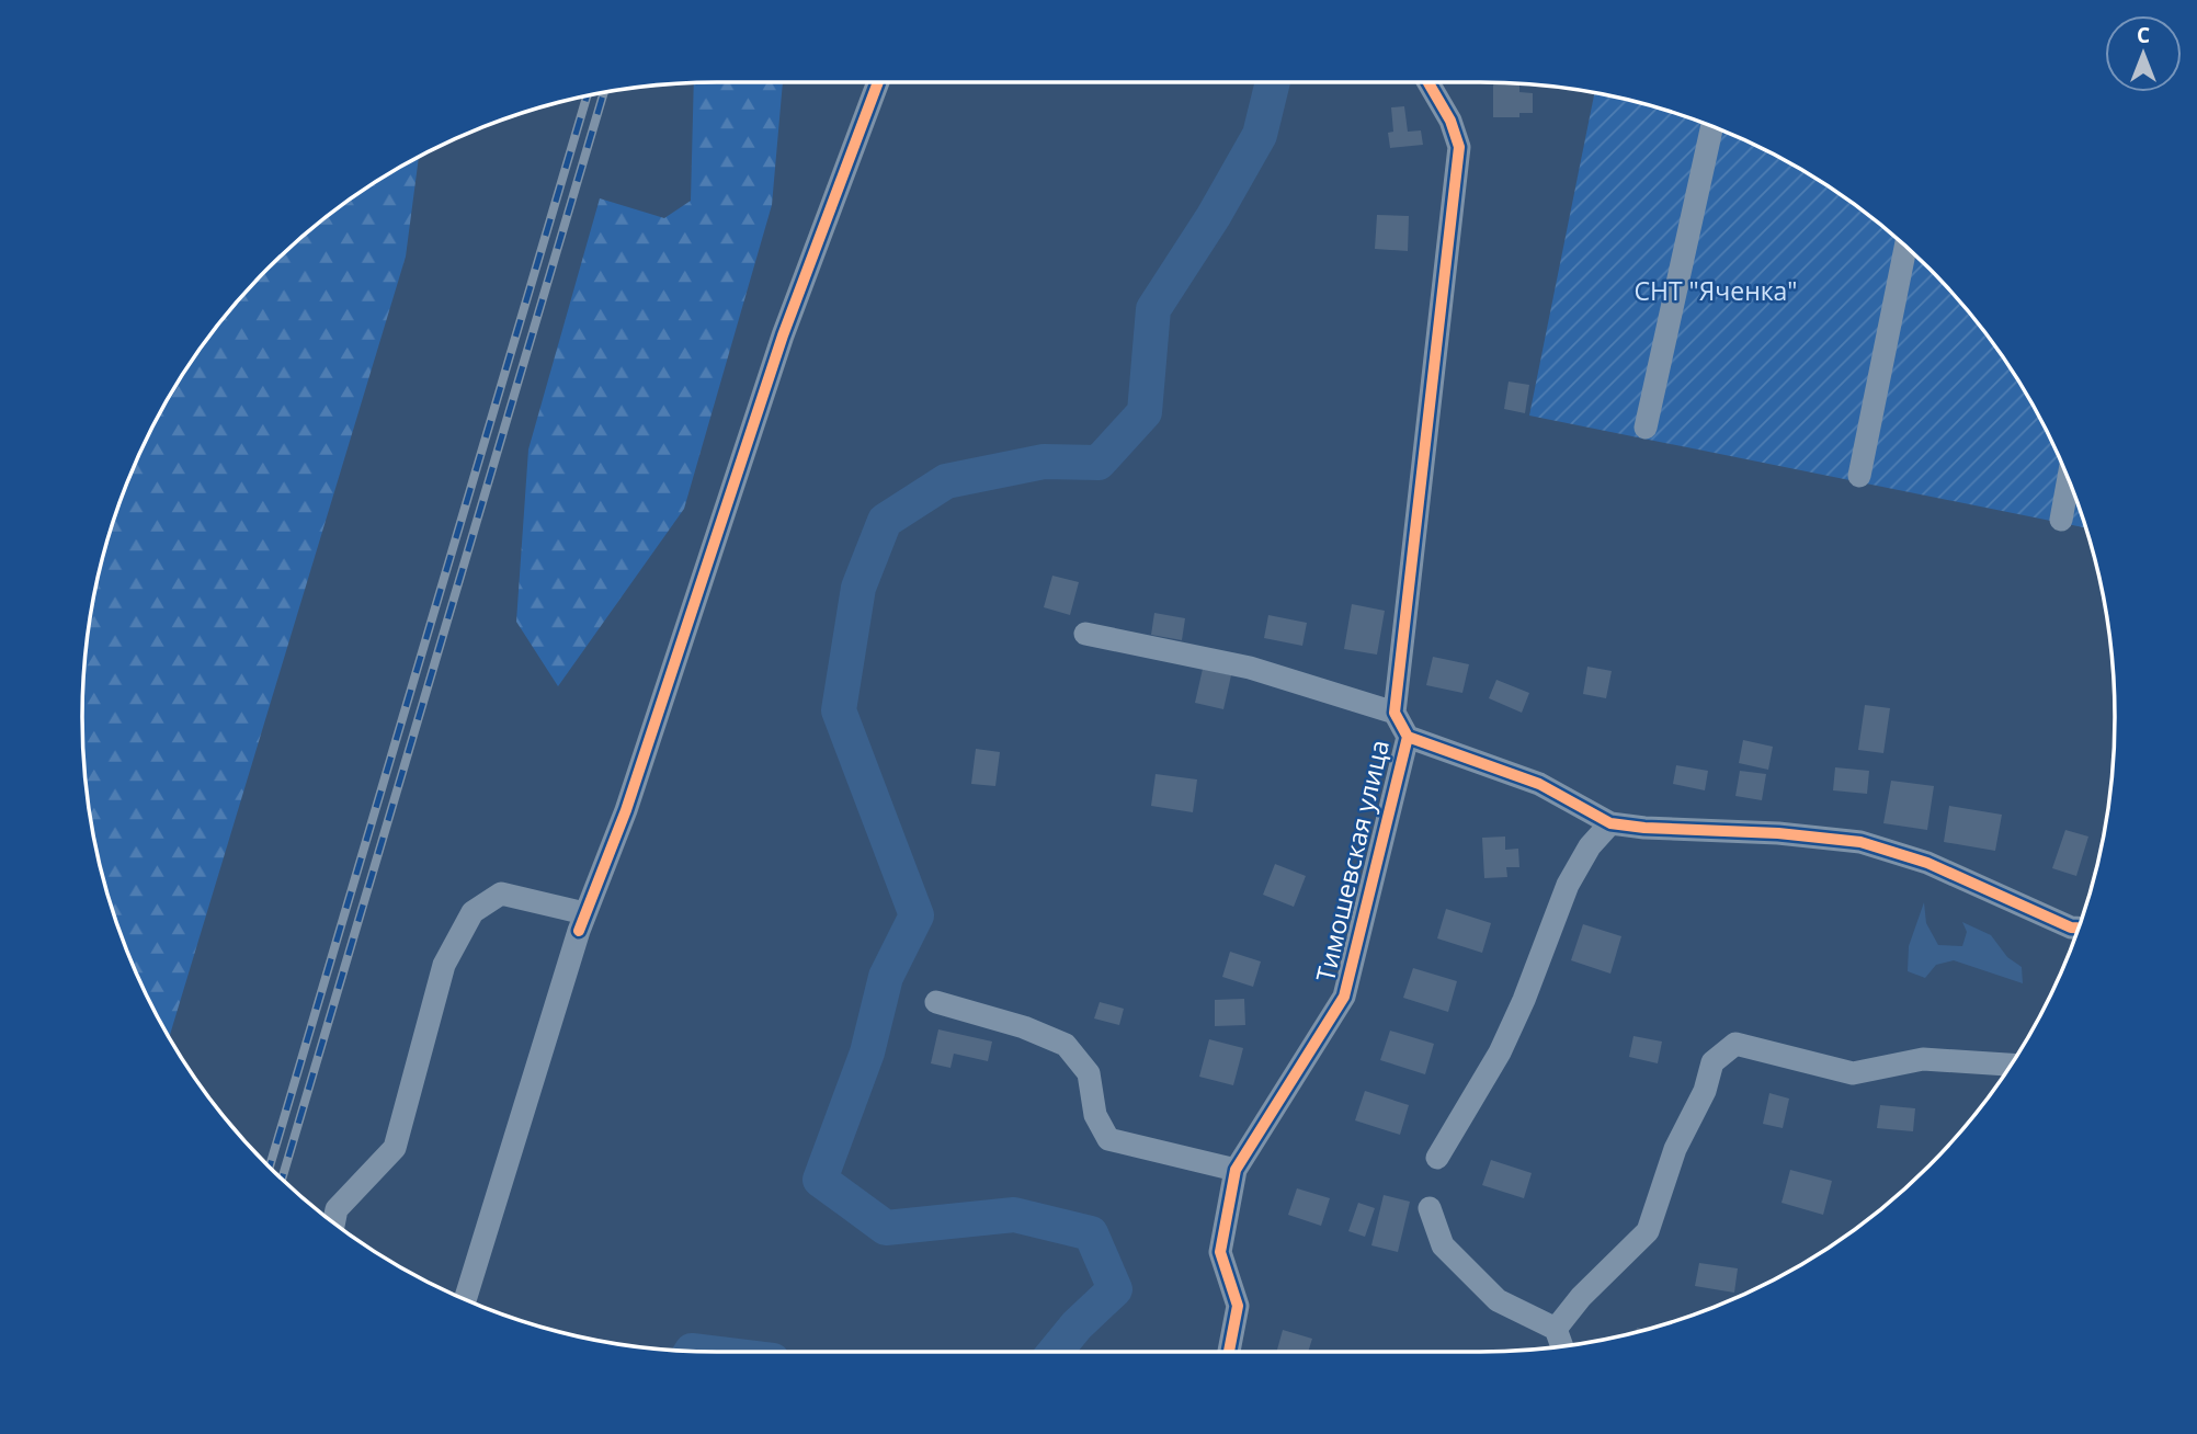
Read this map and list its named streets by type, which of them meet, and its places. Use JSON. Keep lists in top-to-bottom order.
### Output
{
  "streets": {
    "street": ["Тимошевская улица"]
  },
  "parks": ["СНТ \"Яченка\""],
  "north": "top"
}
